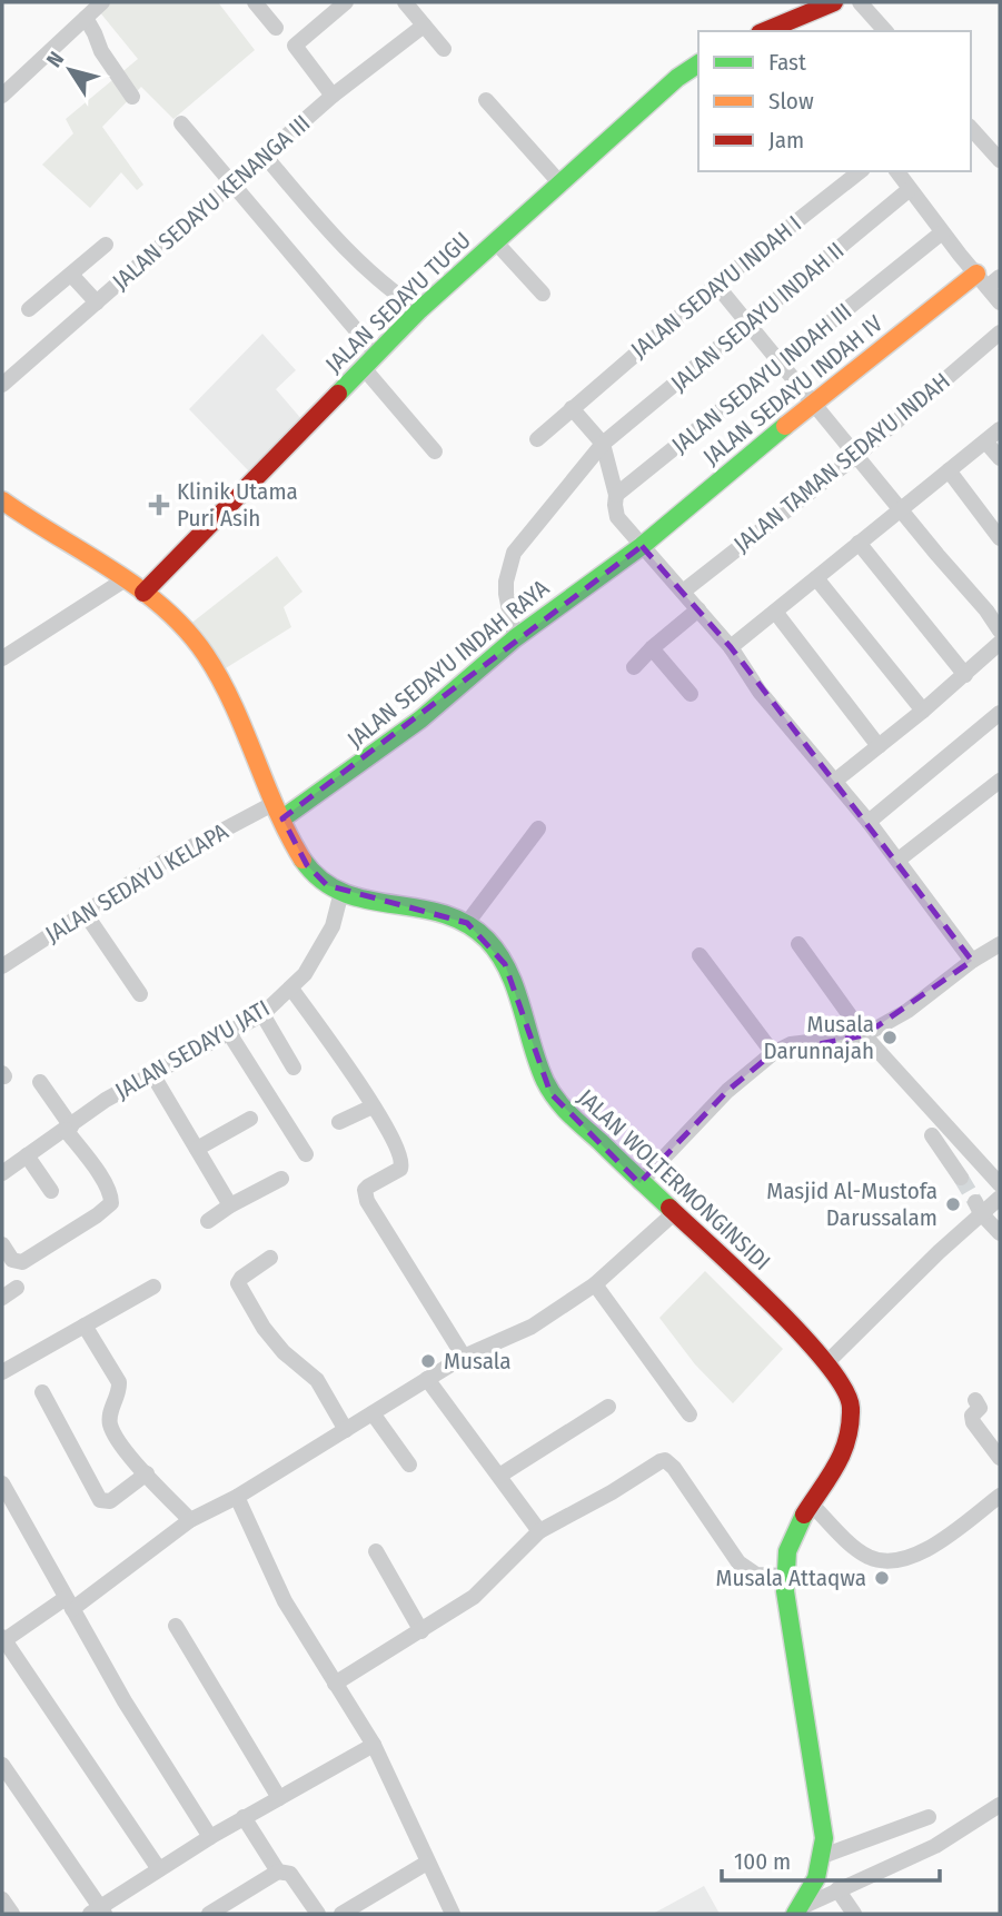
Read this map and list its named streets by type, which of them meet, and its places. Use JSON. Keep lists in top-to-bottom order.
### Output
{
  "streets": {
    "main road": [
      "JALAN SEDAYU TUGU",
      "JALAN SEDAYU INDAH IV",
      "JALAN SEDAYU INDAH RAYA",
      "JALAN WOLTERMONGINSIDI"
    ],
    "street": [
      "JALAN SEDAYU KENANGA III",
      "JALAN SEDAYU INDAH I",
      "JALAN SEDAYU INDAH II",
      "JALAN SEDAYU INDAH III",
      "JALAN TAMAN SEDAYU INDAH",
      "JALAN SEDAYU KELAPA",
      "JALAN SEDAYU JATI"
    ]
  },
  "crossings": [
    ["JALAN SEDAYU TUGU", "JALAN WOLTERMONGINSIDI"],
    ["JALAN SEDAYU INDAH II", "JALAN SEDAYU INDAH RAYA"],
    ["JALAN SEDAYU INDAH IV", "JALAN SEDAYU INDAH RAYA"],
    ["JALAN SEDAYU INDAH RAYA", "JALAN SEDAYU KELAPA"],
    ["JALAN SEDAYU INDAH RAYA", "JALAN WOLTERMONGINSIDI"],
    ["JALAN SEDAYU KELAPA", "JALAN WOLTERMONGINSIDI"],
    ["JALAN SEDAYU JATI", "JALAN WOLTERMONGINSIDI"]
  ],
  "places": {
    "health": ["Klinik Utama Puri Asih"],
    "other": [
      "Musala Darunnajah",
      "Masjid Al-Mustofa Darussalam",
      "Musala",
      "Musala Attaqwa"
    ]
  },
  "legend": ["Fast", "Slow", "Jam"],
  "scale_bar": "100 m",
  "north": "top left"
}
